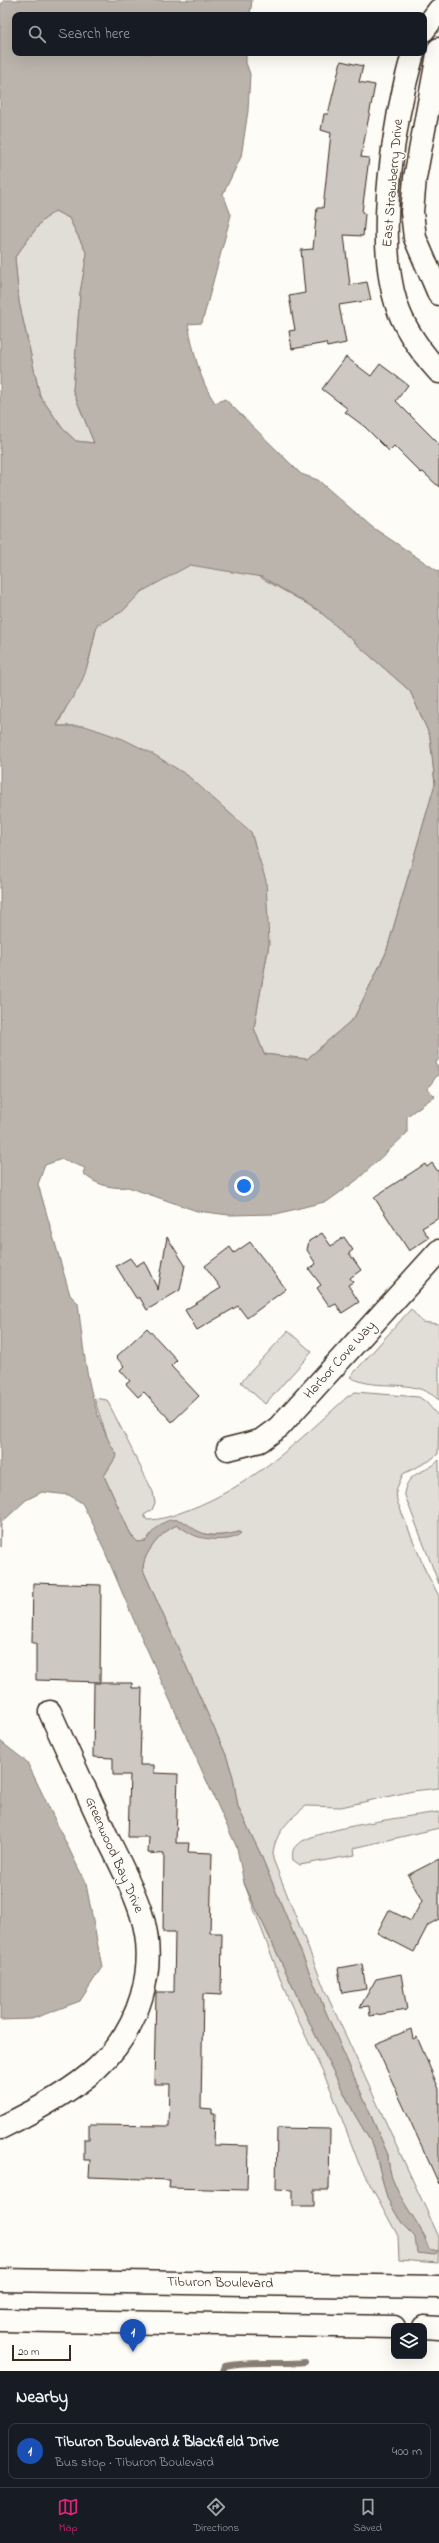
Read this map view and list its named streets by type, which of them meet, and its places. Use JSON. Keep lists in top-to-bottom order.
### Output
{
  "streets": {
    "street": [
      "East Strawberry Drive",
      "Harbor Cove Way",
      "Greenwood Bay Drive",
      "Tiburon Boulevard"
    ]
  },
  "scale_bar": "20 m",
  "page": {
    "search": "Search here",
    "pins": "1",
    "scale": "20 m",
    "heading": "Nearby",
    "list": [
      {
        "mark": "1",
        "name": "Tiburon Boulevard & Blackfield Drive",
        "note": "Bus stop · Tiburon Boulevard",
        "value": "400 m"
      }
    ],
    "nav": ["Map", "Directions", "Saved"]
  }
}
